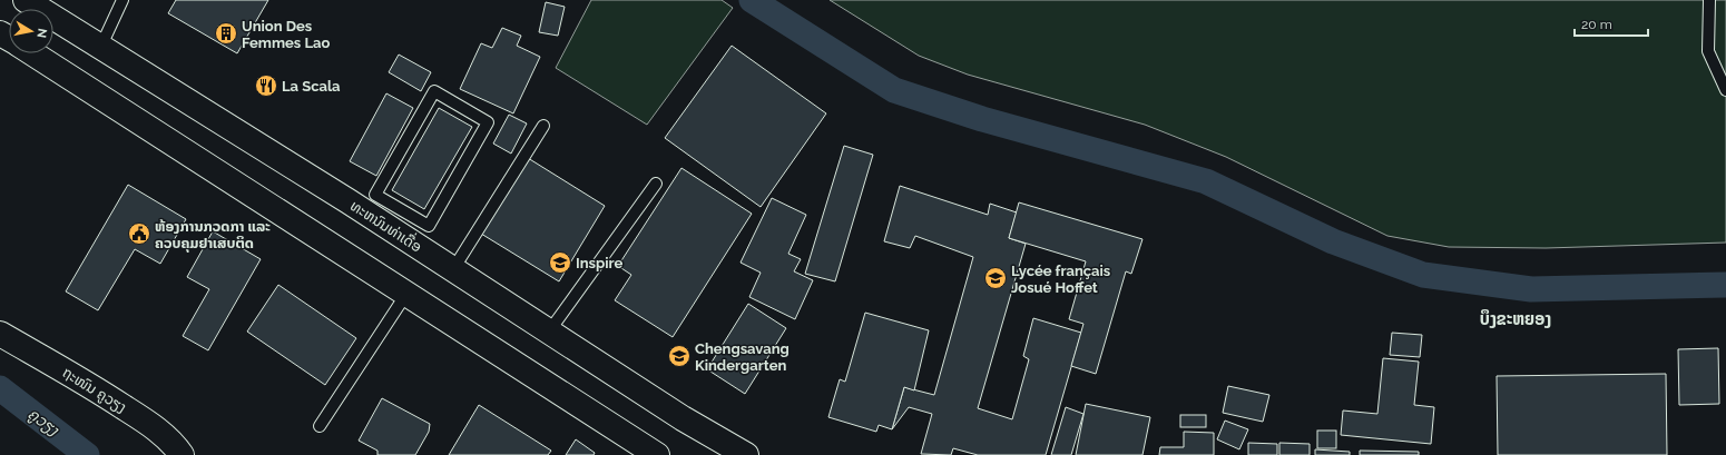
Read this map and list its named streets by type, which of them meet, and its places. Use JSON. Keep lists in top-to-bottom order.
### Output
{
  "streets": {
    "main road": ["ທະຫນົນທ່າເດື່ອ", "ຖະໜົນ ຄູວຽງ"]
  },
  "districts": ["ບຶງຂະຫຍອງ"],
  "water": ["ຄູວຽງ"],
  "places": {
    "building": ["Union Des Femmes Lao"],
    "restaurant": ["La Scala"],
    "public building": ["ຫ້ອງການກວດກາ ແລະ ຄວບຄຸມຢາເສບຕິດ"],
    "school or university": ["Inspire", "Lycée français Josué Hoffet", "Chengsavang Kindergarten"]
  },
  "scale_bar": "20 m",
  "north": "right"
}
